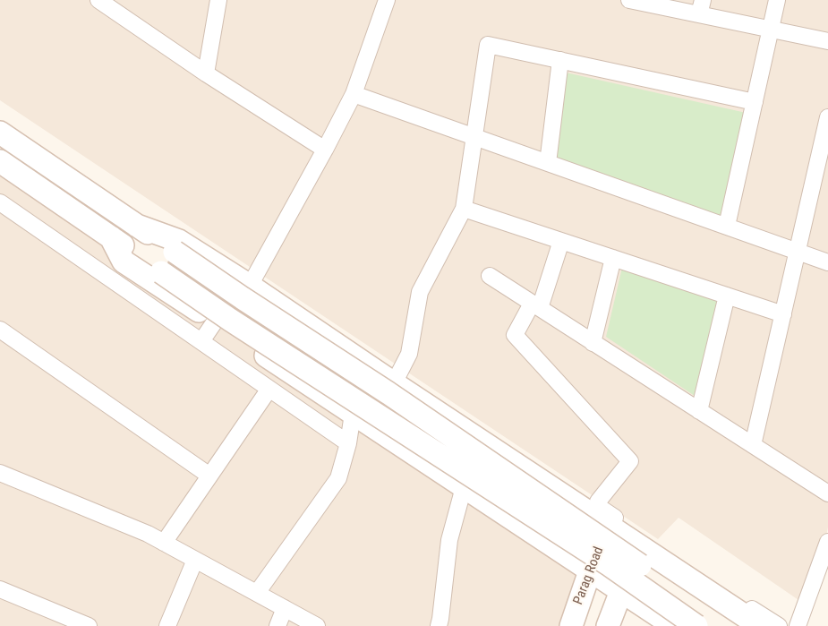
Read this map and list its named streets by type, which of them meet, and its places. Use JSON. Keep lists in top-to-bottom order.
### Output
{
  "streets": {
    "street": ["Parag Road"]
  }
}
